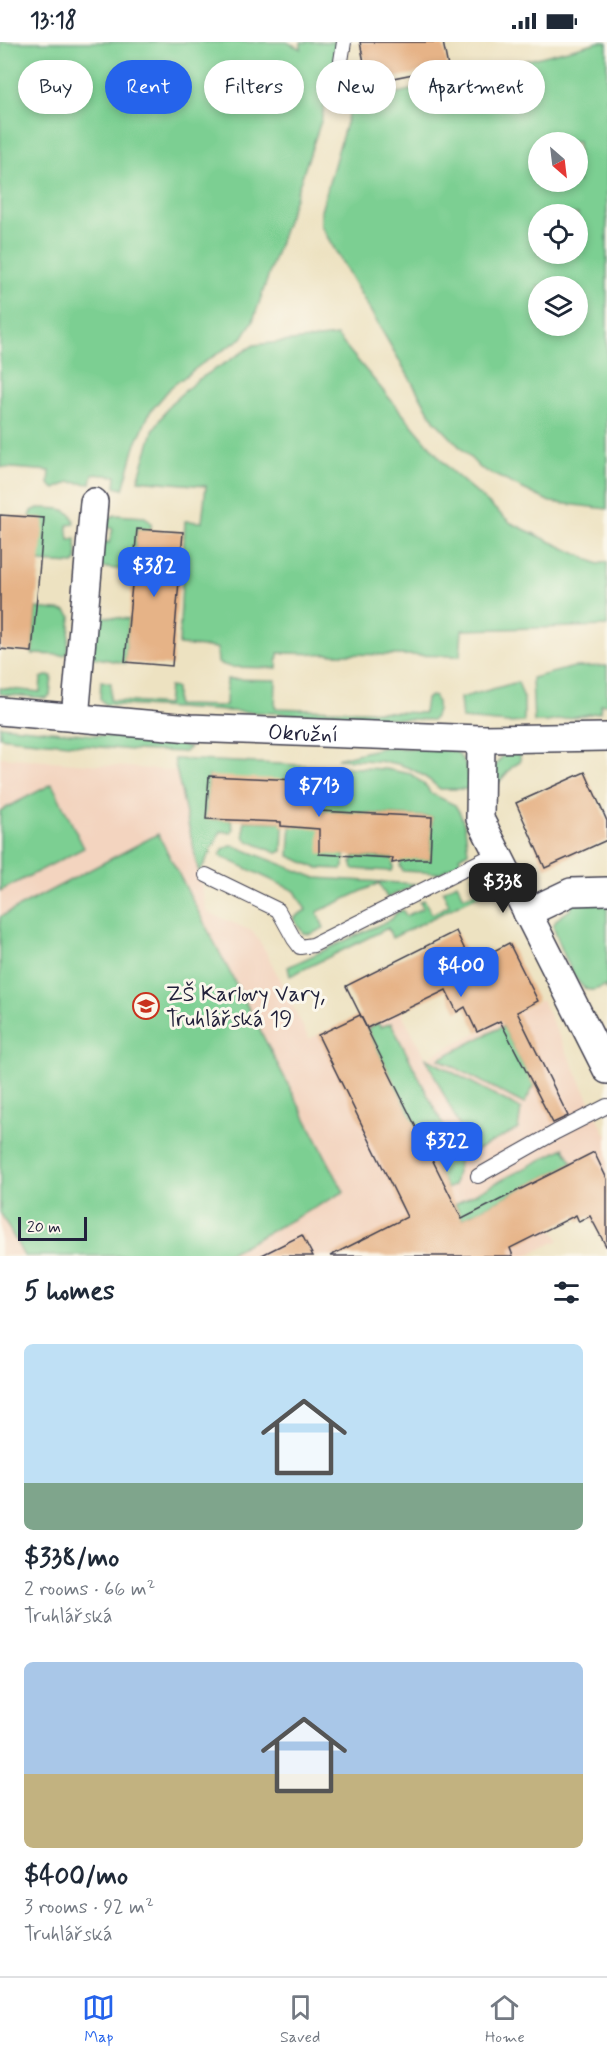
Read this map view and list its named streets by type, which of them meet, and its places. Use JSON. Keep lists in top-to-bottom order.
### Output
{
  "streets": {
    "street": ["Okružní"]
  },
  "places": {
    "school or university": ["ZŠ Karlovy Vary, Truhlářská 19"]
  },
  "scale_bar": "20 m",
  "north": "bottom right",
  "page": {
    "status": "13:18",
    "chip": [
      "Buy",
      "Rent",
      "Filters",
      "New",
      "Apartment"
    ],
    "price": [
      "$382",
      "$713",
      "$338",
      "$400",
      "$322"
    ],
    "scale": "20 m",
    "heading": "5 homes",
    "list": [
      {
        "name": "$338/mo",
        "note": "2 rooms · 66 m² · Truhlářská"
      },
      {
        "name": "$400/mo",
        "note": "3 rooms · 92 m² · Truhlářská"
      }
    ],
    "tabs": ["Map", "Saved", "Home"]
  }
}
